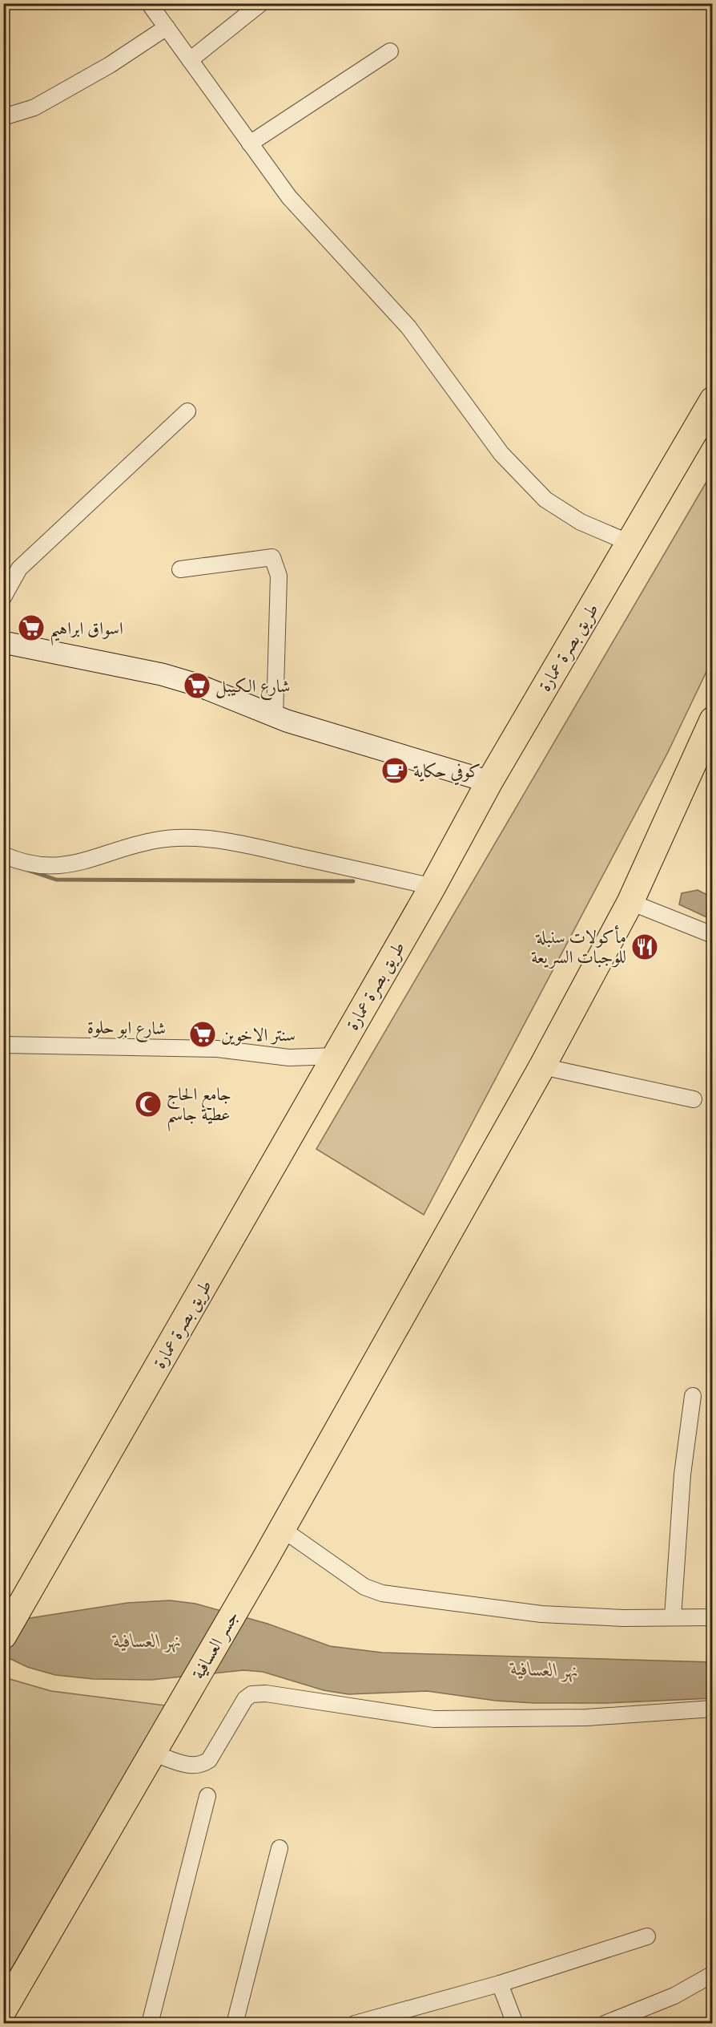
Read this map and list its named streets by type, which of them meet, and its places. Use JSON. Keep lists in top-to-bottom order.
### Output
{
  "streets": {
    "highway": ["طريق بصرة عمارة", "جسر العسافية"],
    "street": ["شارع ابو حلوة"]
  },
  "crossings": [
    ["طريق بصرة عمارة", "شارع ابو حلوة"]
  ],
  "water": ["نهر العسافية"],
  "places": {
    "supermarket": ["اسواق ابراهيم", "شارع الكيبل", "سنتر الاخوين"],
    "cafe": ["كوفي حكاية"],
    "restaurant": ["مأكولات سنبلة للوجبات السريعة"],
    "mosque": ["جامع الحاج عطية جاسم"]
  }
}
